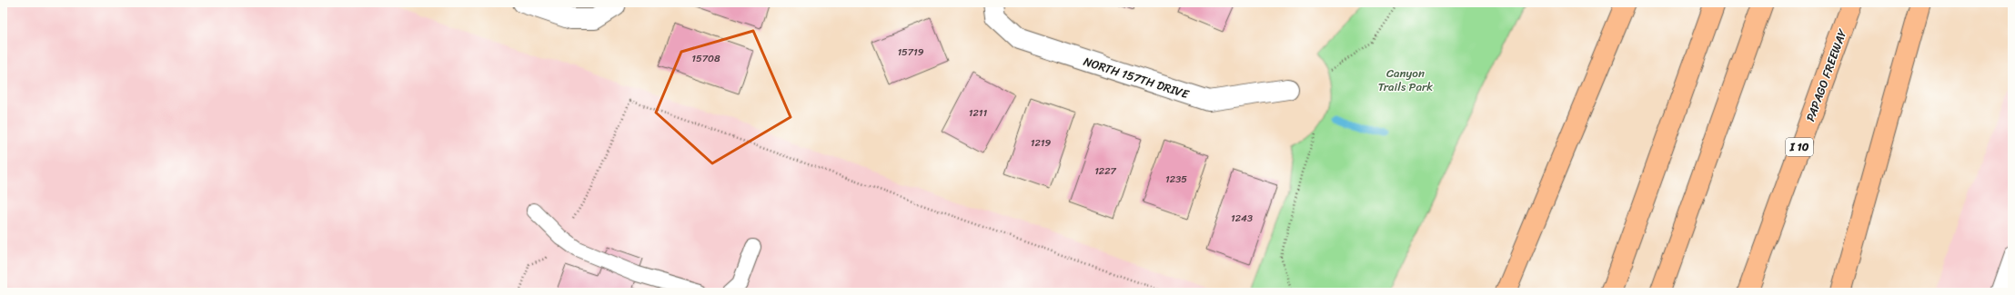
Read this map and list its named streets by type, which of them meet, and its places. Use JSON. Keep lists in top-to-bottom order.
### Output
{
  "streets": {
    "highway": ["PAPAGO FREEWAY", "I 10"],
    "street": ["NORTH 157TH DRIVE"]
  },
  "parks": ["Canyon Trails Park"],
  "house_numbers": [
    "15719",
    "15708",
    "1211",
    "1219",
    "1227",
    "1235",
    "1243"
  ]
}
